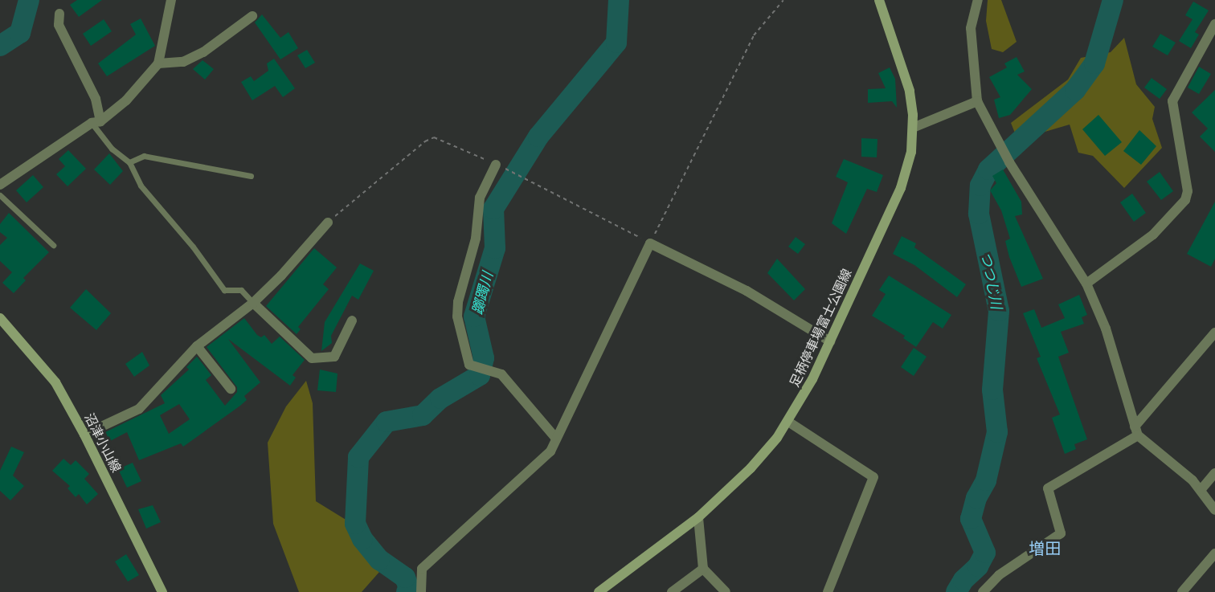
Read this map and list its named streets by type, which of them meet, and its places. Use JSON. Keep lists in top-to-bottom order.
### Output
{
  "streets": {
    "main road": ["足柄停車場富士公園線", "沼津小山線"]
  },
  "districts": ["増田"],
  "water": ["つつじ川", "躑躅川"]
}
